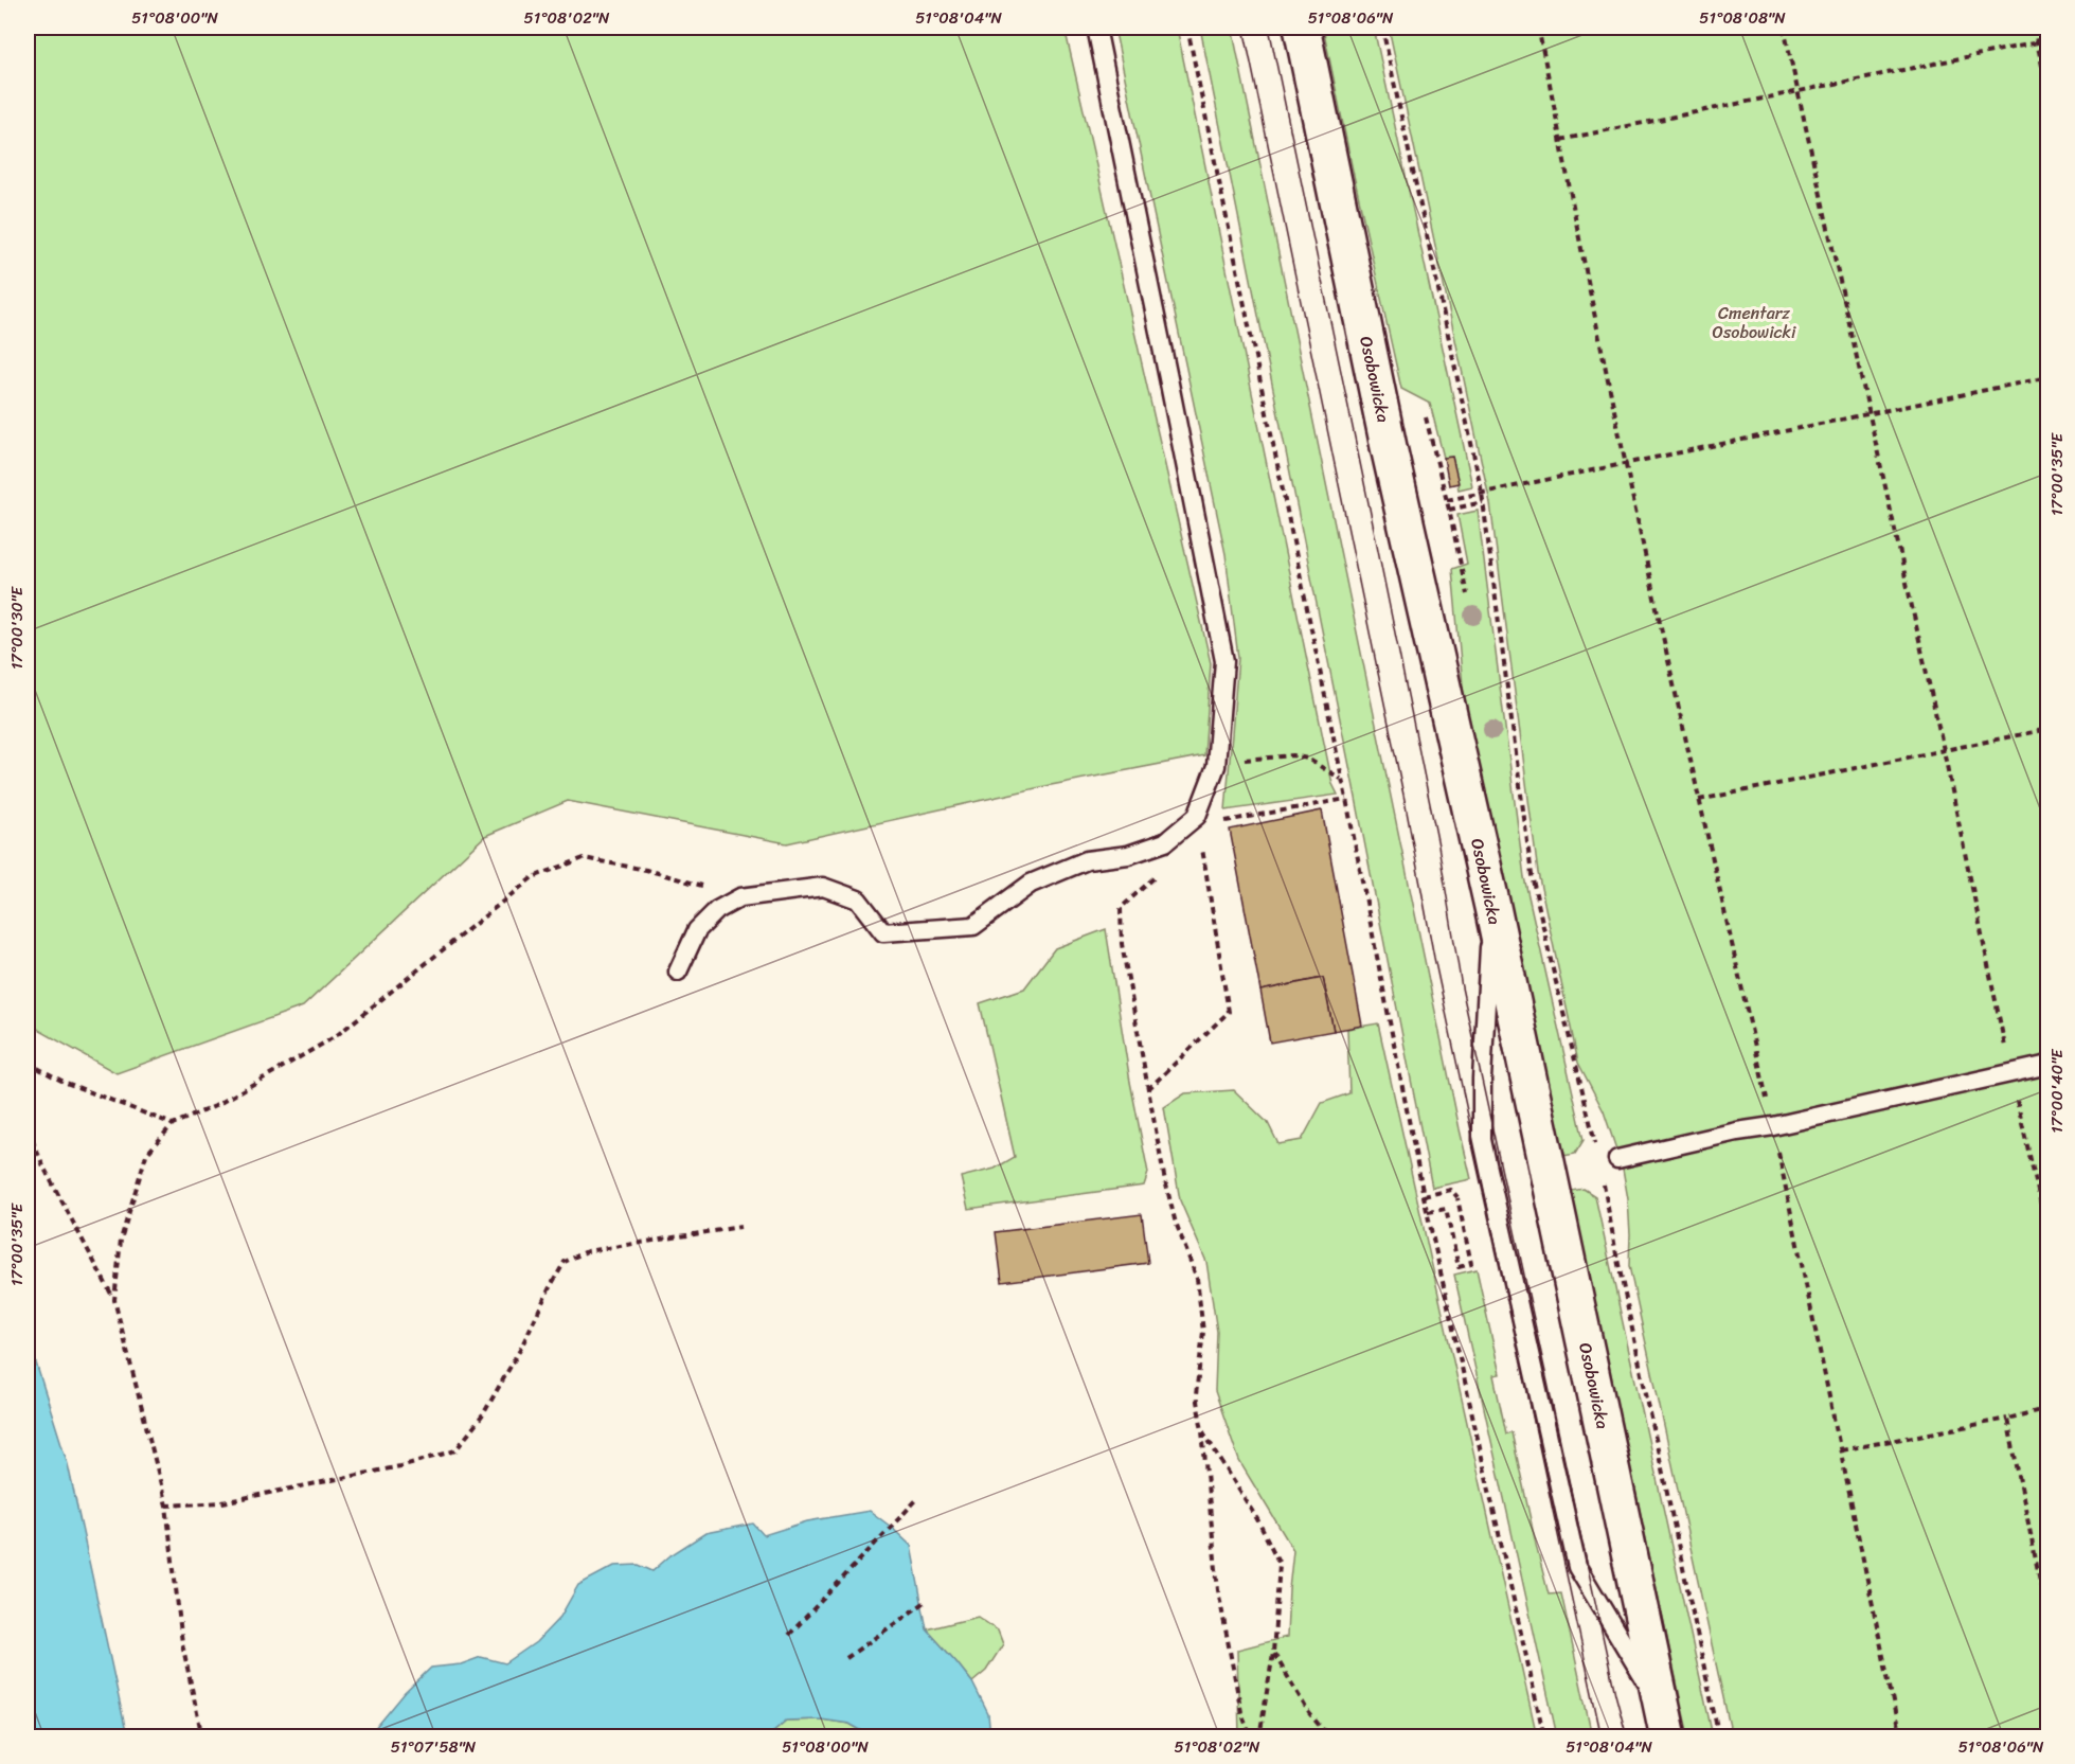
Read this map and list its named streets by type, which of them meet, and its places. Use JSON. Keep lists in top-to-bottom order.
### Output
{
  "streets": {
    "street": ["Osobowicka"]
  },
  "parks": ["Cmentarz Osobowicki"],
  "coordinates": [
    "51°08'00\"N",
    "51°08'02\"N",
    "51°08'04\"N",
    "51°08'06\"N",
    "51°08'08\"N",
    "17°00'35\"E",
    "17°00'30\"E",
    "17°00'40\"E",
    "51°07'58\"N"
  ]
}
